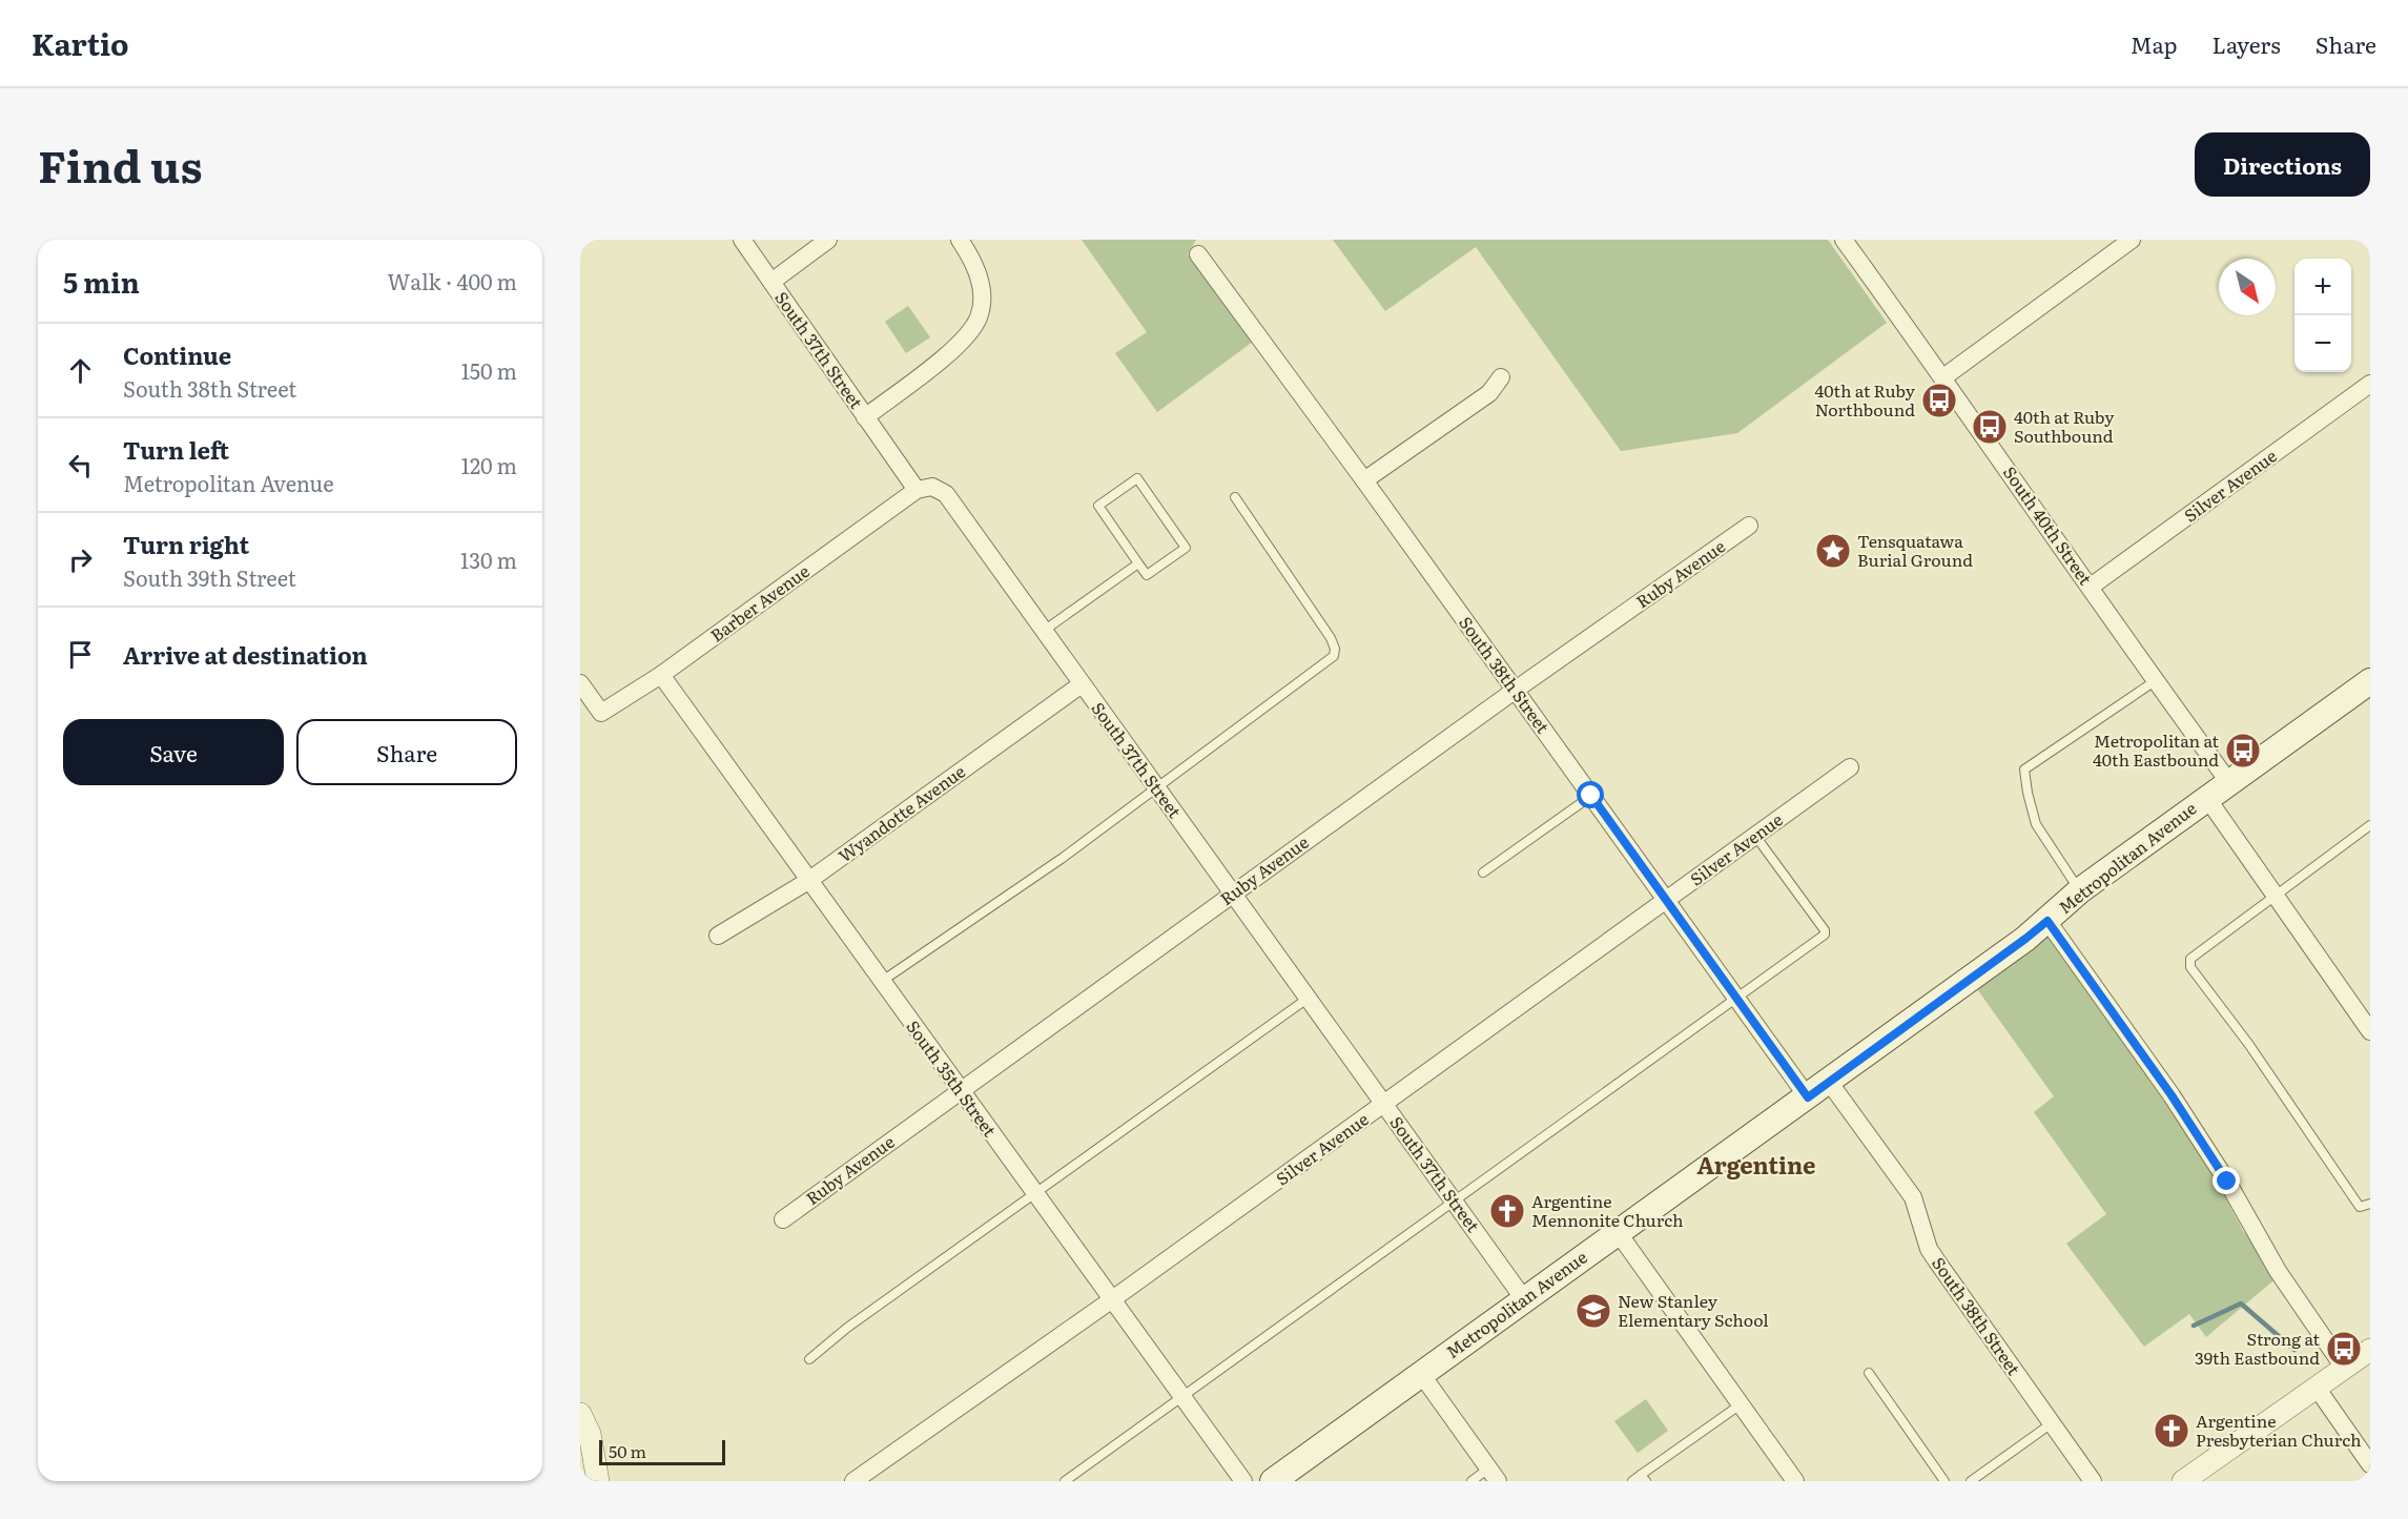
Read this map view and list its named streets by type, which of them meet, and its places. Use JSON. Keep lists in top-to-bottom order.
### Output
{
  "streets": {
    "main road": ["Metropolitan Avenue"],
    "street": [
      "South 37th Street",
      "Silver Avenue",
      "South 40th Street",
      "Ruby Avenue",
      "Barber Avenue",
      "South 38th Street",
      "Wyandotte Avenue",
      "South 35th Street"
    ]
  },
  "crossings": [
    ["South 37th Street", "Silver Avenue"],
    ["South 37th Street", "Ruby Avenue"],
    ["South 37th Street", "Barber Avenue"],
    ["South 37th Street", "Wyandotte Avenue"],
    ["South 37th Street", "Metropolitan Avenue"],
    ["Silver Avenue", "South 40th Street"],
    ["Silver Avenue", "South 38th Street"],
    ["Silver Avenue", "South 35th Street"],
    ["South 40th Street", "Metropolitan Avenue"],
    ["Ruby Avenue", "South 38th Street"],
    ["Ruby Avenue", "South 35th Street"],
    ["Barber Avenue", "South 35th Street"],
    ["South 38th Street", "Metropolitan Avenue"],
    ["Wyandotte Avenue", "South 35th Street"]
  ],
  "districts": ["Argentine"],
  "places": {
    "bus stop": [
      "40th at Ruby Northbound",
      "40th at Ruby Southbound",
      "Metropolitan at 40th Eastbound",
      "Strong at 39th Eastbound"
    ],
    "place": ["Tensquatawa Burial Ground"],
    "church": ["Argentine Mennonite Church", "Argentine Presbyterian Church"],
    "school or university": ["New Stanley Elementary School"]
  },
  "scale_bar": "50 m",
  "north": "bottom right",
  "page": {
    "header": "Kartio",
    "nav": ["Map", "Layers", "Share"],
    "title": "Find us",
    "buttons": [
      "Directions",
      ["Save", "Share"]
    ],
    "heading": ["5 min", "Walk · 400 m"],
    "map_buttons": ["+", "−"],
    "list": [
      ["Continue", "South 38th Street", "150 m"],
      ["Turn left", "Metropolitan Avenue", "120 m"],
      ["Turn right", "South 39th Street", "130 m"],
      "Arrive at destination"
    ],
    "scale": "50 m"
  }
}
